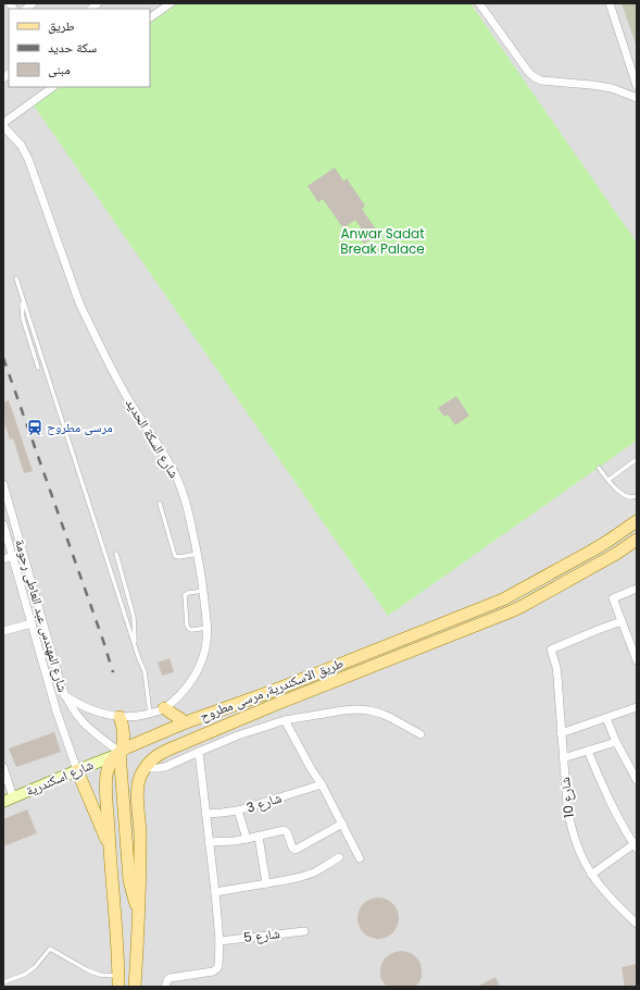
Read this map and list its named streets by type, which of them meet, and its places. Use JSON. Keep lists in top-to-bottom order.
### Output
{
  "streets": {
    "main road": ["طريق الاسكندرية, مرسى مطروح"],
    "street": [
      "شارع السكة الحديد",
      "شارع المهندس عبد العاطى رحومة",
      "شارع اسكندرية",
      "شارع 10",
      "شارع 3",
      "شارع 5"
    ]
  },
  "crossings": [
    ["شارع السكة الحديد", "شارع المهندس عبد العاطى رحومة"],
    ["شارع المهندس عبد العاطى رحومة", "طريق الاسكندرية, مرسى مطروح"],
    ["شارع المهندس عبد العاطى رحومة", "شارع اسكندرية"],
    ["طريق الاسكندرية, مرسى مطروح", "شارع اسكندرية"]
  ],
  "parks": ["Anwar Sadat Break Palace"],
  "places": {
    "station": ["مرسى مطروح"]
  },
  "legend": ["طريق", "سكة حديد", "مبنى"]
}
